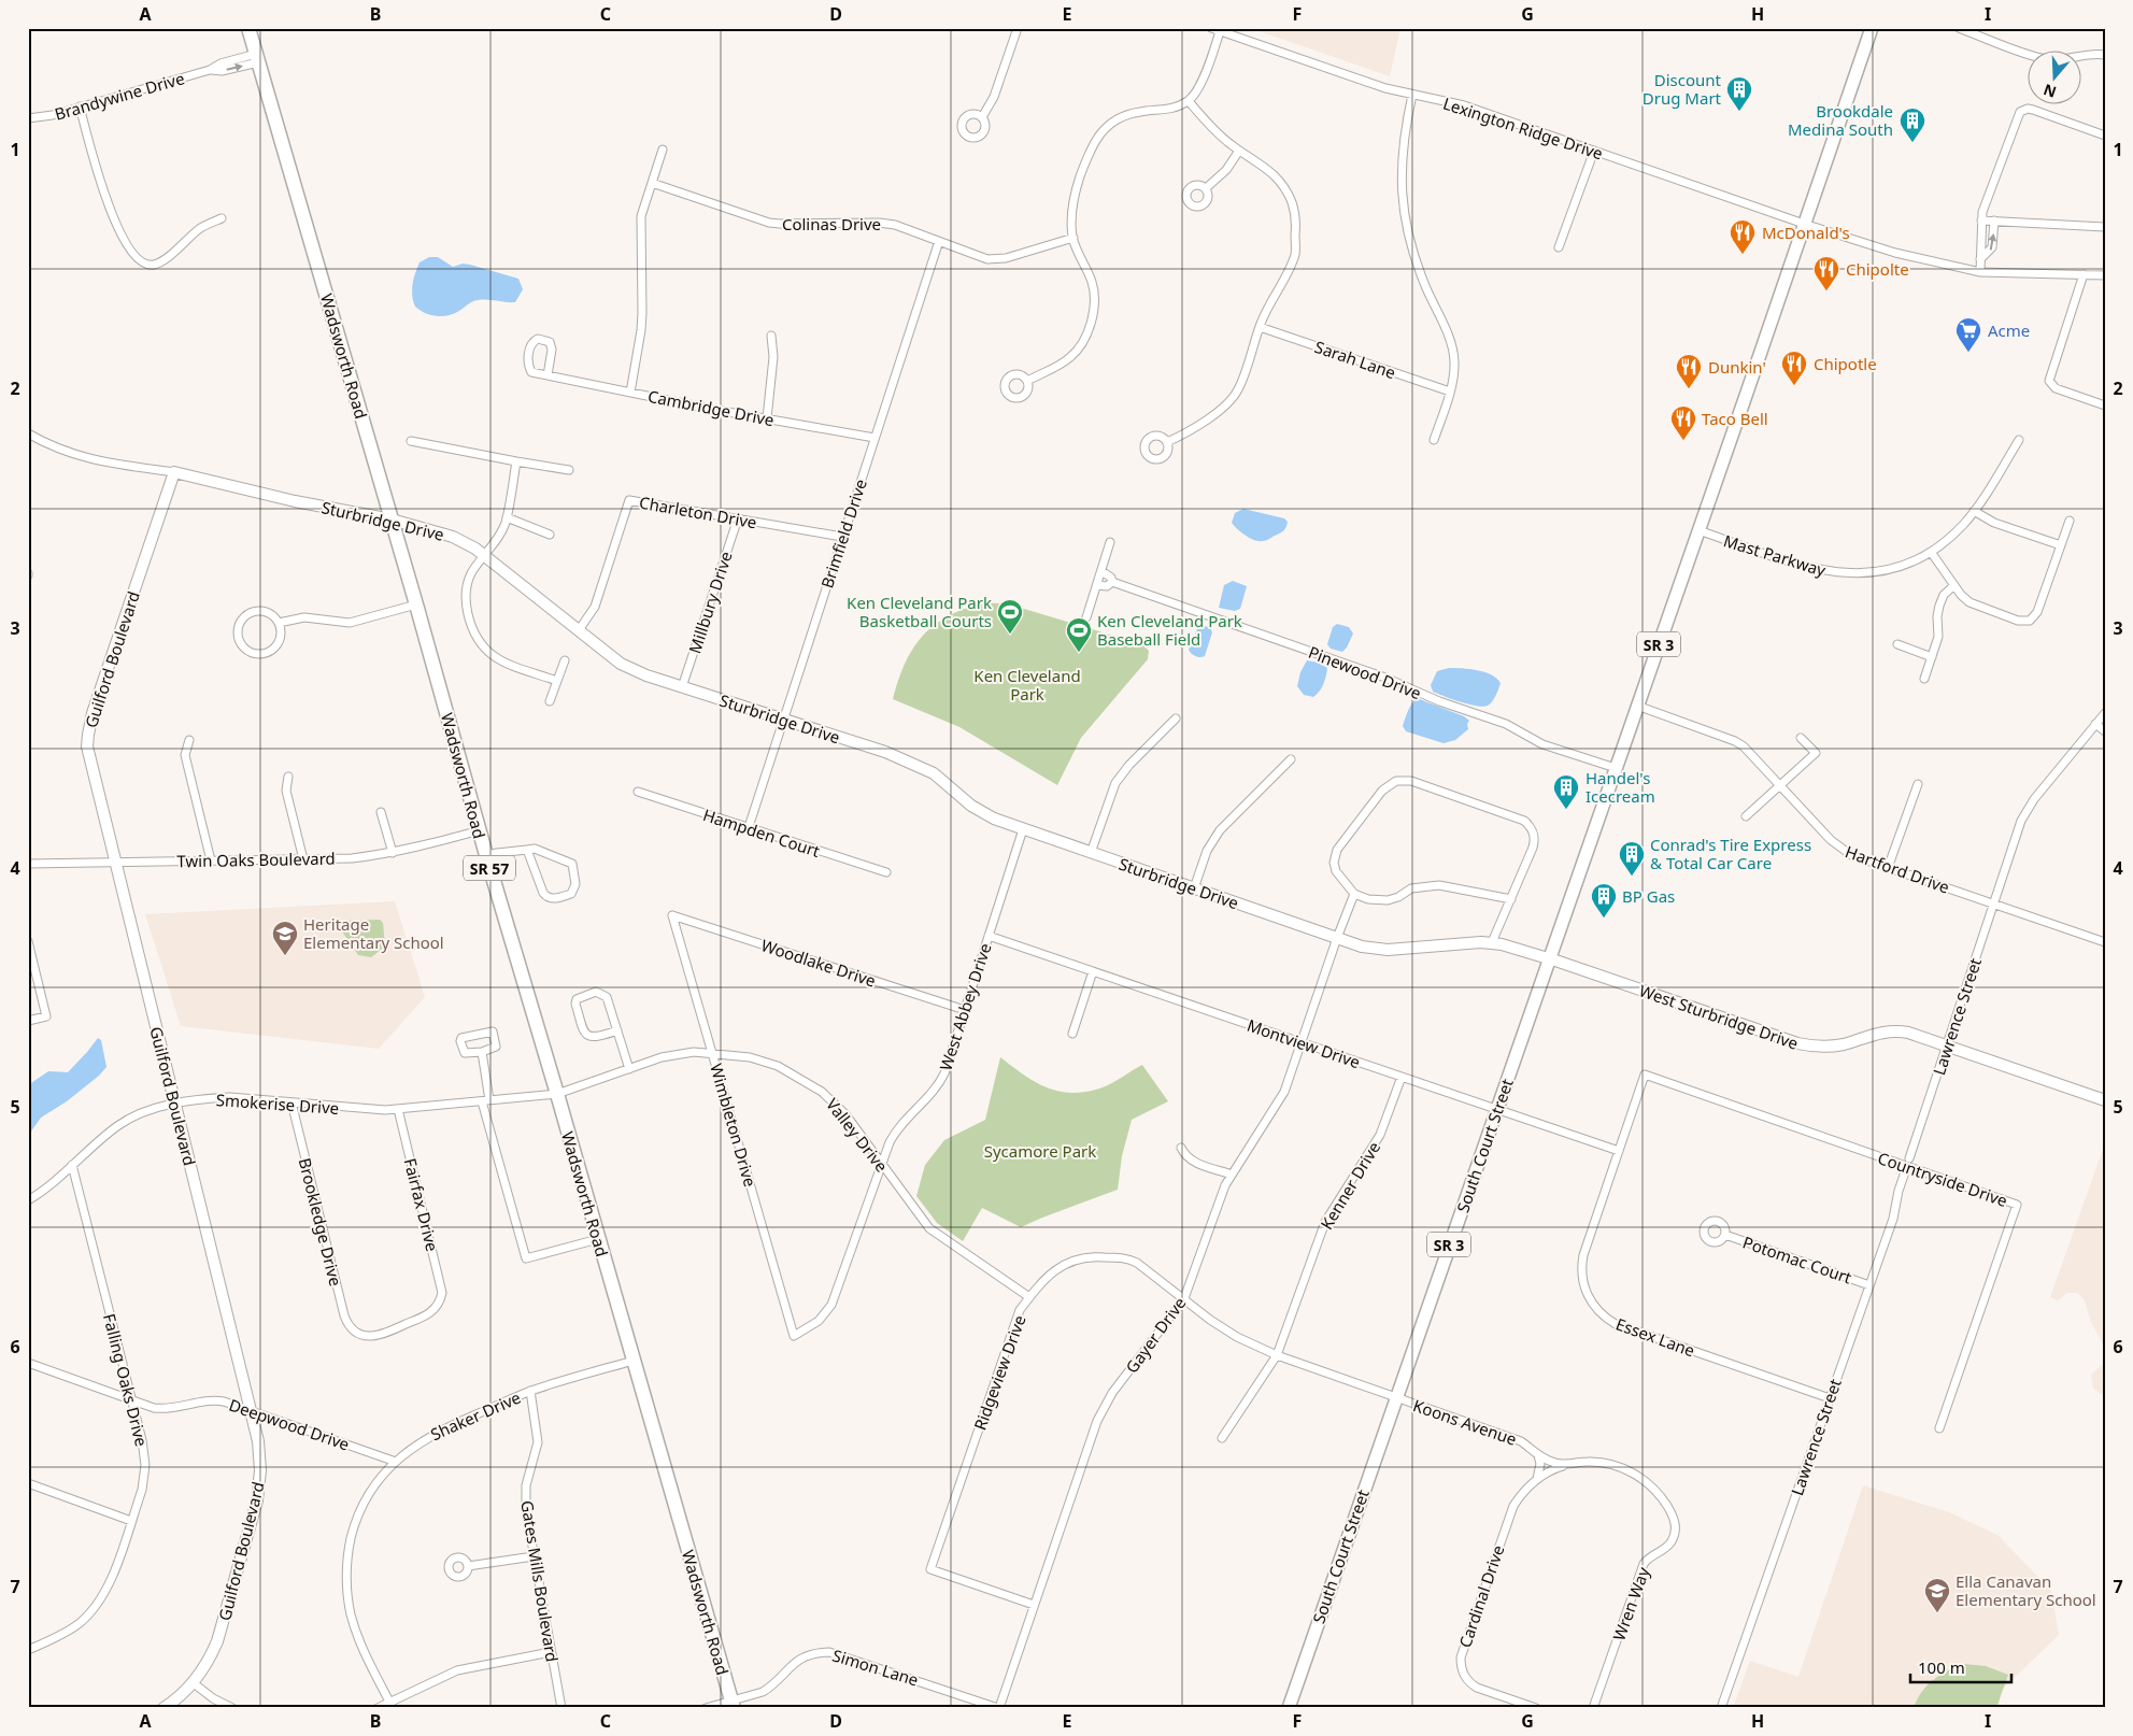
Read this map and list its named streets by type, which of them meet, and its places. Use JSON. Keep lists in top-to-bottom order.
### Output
{
  "streets": {
    "highway": ["Wadsworth Road", "SR 57"],
    "main road": ["SR 3", "South Court Street"],
    "street": [
      "Brandywine Drive",
      "Lexington Ridge Drive",
      "Colinas Drive",
      "Sarah Lane",
      "Cambridge Drive",
      "Charleton Drive",
      "Sturbridge Drive",
      "Brimfield Drive",
      "Mast Parkway",
      "Millbury Drive",
      "Guilford Boulevard",
      "Pinewood Drive",
      "Hampden Court",
      "Twin Oaks Boulevard",
      "Hartford Drive",
      "Woodlake Drive",
      "West Abbey Drive",
      "West Sturbridge Drive",
      "Lawrence Street",
      "Montview Drive",
      "Smokerise Drive",
      "Wimbleton Drive",
      "Valley Drive",
      "Countryside Drive",
      "Kenner Drive",
      "Fairfax Drive",
      "Brookledge Drive",
      "Potomac Court",
      "Gayer Drive",
      "Essex Lane",
      "Ridgeview Drive",
      "Falling Oaks Drive",
      "Shaker Drive",
      "Koons Avenue",
      "Deepwood Drive",
      "Gates Mills Boulevard",
      "Cardinal Drive",
      "Wren Way",
      "Simon Lane"
    ]
  },
  "crossings": [
    ["Brandywine Drive", "Wadsworth Road"],
    ["Lexington Ridge Drive", "SR 3"],
    ["Colinas Drive", "Brimfield Drive"],
    ["Wadsworth Road", "Sturbridge Drive"],
    ["Wadsworth Road", "Twin Oaks Boulevard"],
    ["Wadsworth Road", "Smokerise Drive"],
    ["Wadsworth Road", "Valley Drive"],
    ["Wadsworth Road", "Shaker Drive"],
    ["Wadsworth Road", "Simon Lane"],
    ["Cambridge Drive", "Brimfield Drive"],
    ["Charleton Drive", "Sturbridge Drive"],
    ["Charleton Drive", "Brimfield Drive"],
    ["Charleton Drive", "Millbury Drive"],
    ["Sturbridge Drive", "Brimfield Drive"],
    ["Sturbridge Drive", "Millbury Drive"],
    ["Sturbridge Drive", "Guilford Boulevard"],
    ["Sturbridge Drive", "West Abbey Drive"],
    ["Sturbridge Drive", "West Sturbridge Drive"],
    ["Sturbridge Drive", "South Court Street"],
    ["Sturbridge Drive", "Gayer Drive"],
    ["Brimfield Drive", "Hampden Court"],
    ["Mast Parkway", "SR 3"],
    ["SR 3", "Hartford Drive"],
    ["SR 3", "South Court Street"],
    ["Guilford Boulevard", "Twin Oaks Boulevard"],
    ["Guilford Boulevard", "Smokerise Drive"],
    ["Guilford Boulevard", "Deepwood Drive"],
    ["Pinewood Drive", "South Court Street"],
    ["Hartford Drive", "Lawrence Street"],
    ["Hartford Drive", "South Court Street"],
    ["Woodlake Drive", "West Abbey Drive"],
    ["Woodlake Drive", "Wimbleton Drive"],
    ["West Abbey Drive", "Montview Drive"],
    ["West Abbey Drive", "Wimbleton Drive"],
    ["West Abbey Drive", "Valley Drive"],
    ["West Sturbridge Drive", "Lawrence Street"],
    ["West Sturbridge Drive", "South Court Street"],
    ["Lawrence Street", "Countryside Drive"],
    ["Lawrence Street", "Potomac Court"],
    ["Lawrence Street", "Essex Lane"],
    ["Montview Drive", "South Court Street"],
    ["Montview Drive", "Kenner Drive"],
    ["Montview Drive", "Gayer Drive"],
    ["Montview Drive", "Essex Lane"],
    ["Smokerise Drive", "Valley Drive"],
    ["Smokerise Drive", "Fairfax Drive"],
    ["Smokerise Drive", "Brookledge Drive"],
    ["Smokerise Drive", "Falling Oaks Drive"],
    ["Wimbleton Drive", "Valley Drive"],
    ["Valley Drive", "Ridgeview Drive"],
    ["South Court Street", "Ridgeview Drive"],
    ["South Court Street", "Koons Avenue"],
    ["Countryside Drive", "Essex Lane"],
    ["Kenner Drive", "Ridgeview Drive"],
    ["Fairfax Drive", "Brookledge Drive"],
    ["Gayer Drive", "Ridgeview Drive"],
    ["Gayer Drive", "Simon Lane"],
    ["Ridgeview Drive", "Koons Avenue"],
    ["Falling Oaks Drive", "Deepwood Drive"],
    ["Shaker Drive", "Deepwood Drive"],
    ["Shaker Drive", "Gates Mills Boulevard"],
    ["Koons Avenue", "Cardinal Drive"],
    ["Koons Avenue", "Wren Way"]
  ],
  "parks": ["Ken Cleveland Park", "Sycamore Park"],
  "places": {
    "building": [
      "Discount Drug Mart",
      "Brookdale Medina South",
      "Handel's Icecream",
      "Conrad's Tire Express & Total Car Care",
      "BP Gas"
    ],
    "restaurant": [
      "McDonald's",
      "Chipolte",
      "Chipotle",
      "Dunkin'",
      "Taco Bell"
    ],
    "supermarket": ["Acme"],
    "sports": ["Ken Cleveland Park Basketball Courts", "Ken Cleveland Park Baseball Field"],
    "school or university": ["Heritage Elementary School", "Ella Canavan Elementary School"]
  },
  "scale_bar": "100 m",
  "north": "bottom",
  "grid": {
    "columns": [
      "A",
      "B",
      "C",
      "D",
      "E",
      "F",
      "G",
      "H",
      "I"
    ],
    "rows": [
      "1",
      "2",
      "3",
      "4",
      "5",
      "6",
      "7"
    ]
  }
}
